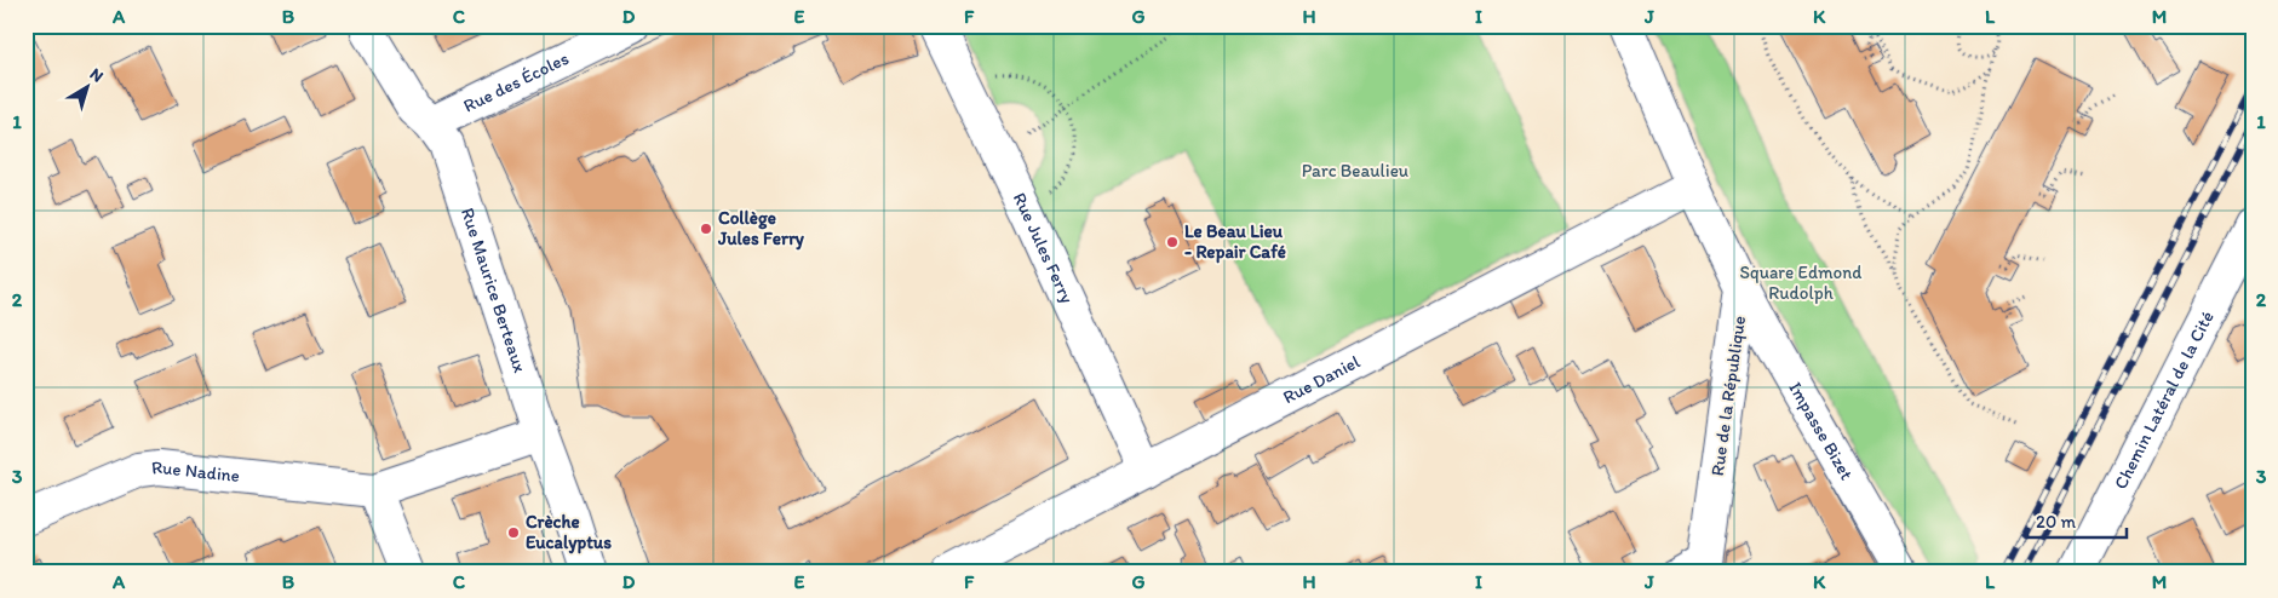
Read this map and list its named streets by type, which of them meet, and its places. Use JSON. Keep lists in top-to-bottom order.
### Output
{
  "streets": {
    "street": [
      "Rue des Écoles",
      "Rue Jules Ferry",
      "Rue Maurice Berteaux",
      "Rue Daniel",
      "Rue de la République",
      "Chemin Latéral de la Cité",
      "Impasse Bizet",
      "Rue Nadine"
    ]
  },
  "crossings": [
    ["Rue des Écoles", "Rue Maurice Berteaux"],
    ["Rue Jules Ferry", "Rue Daniel"],
    ["Rue Maurice Berteaux", "Rue Nadine"],
    ["Rue de la République", "Impasse Bizet"]
  ],
  "parks": ["Parc Beaulieu", "Square Edmond Rudolph"],
  "places": ["Collège Jules Ferry", "Le Beau Lieu - Repair Café", "Crèche Eucalyptus"],
  "scale_bar": "20 m",
  "north": "top right",
  "grid": {
    "columns": [
      "A",
      "B",
      "C",
      "D",
      "E",
      "F",
      "G",
      "H",
      "I",
      "J",
      "K",
      "L",
      "M"
    ],
    "rows": ["1", "2", "3"]
  }
}
